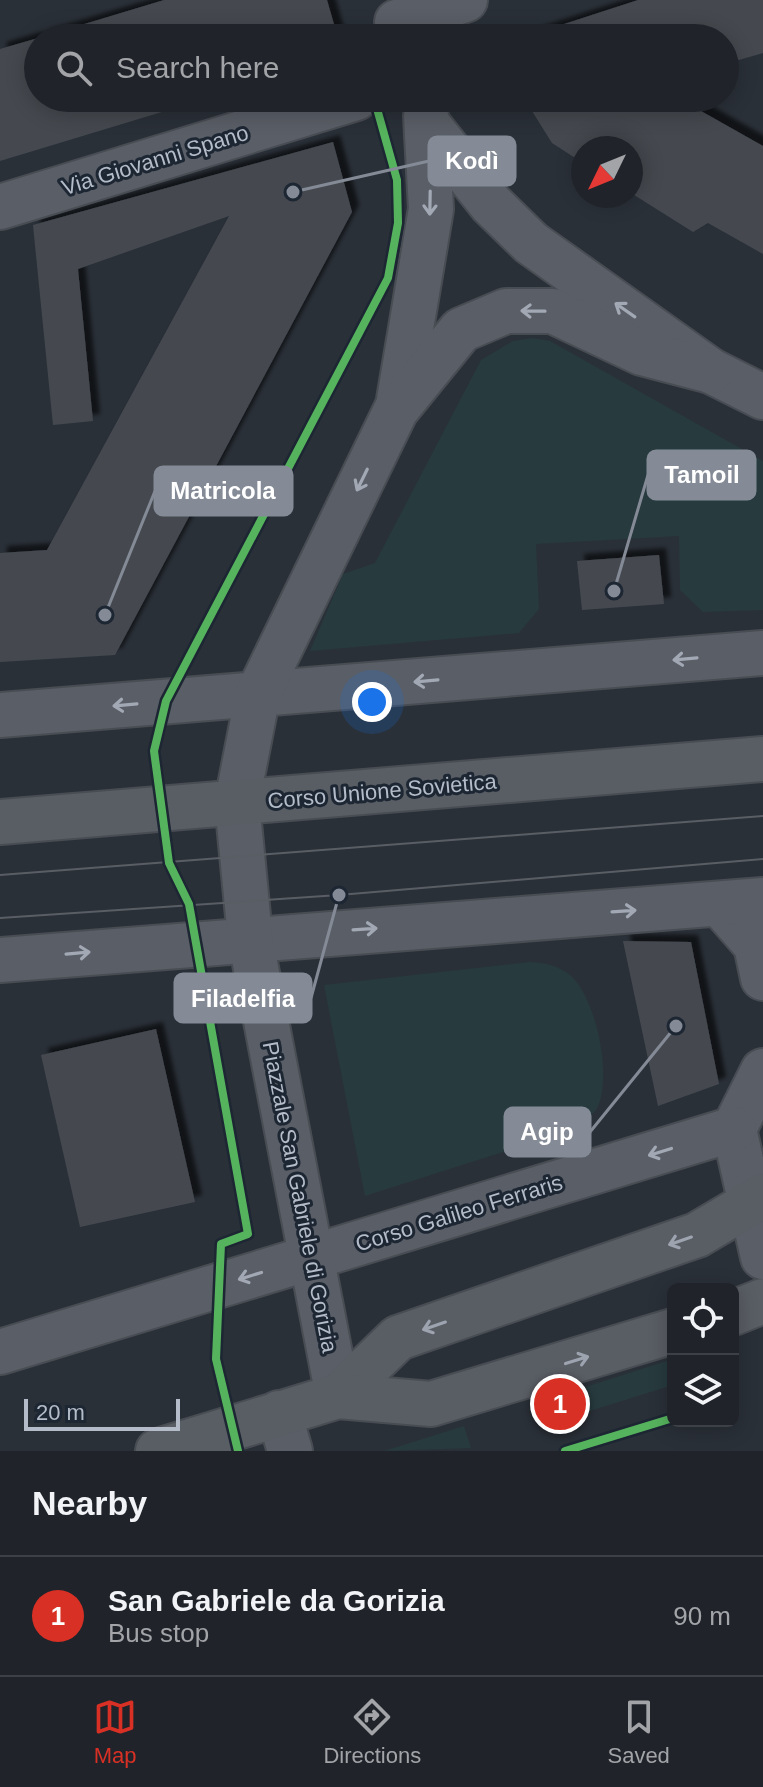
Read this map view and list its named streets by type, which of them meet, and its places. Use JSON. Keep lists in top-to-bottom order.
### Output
{
  "streets": {
    "main road": ["Corso Unione Sovietica", "Piazzale San Gabriele di Gorizia"],
    "street": ["Via Giovanni Spano", "Corso Galileo Ferraris"]
  },
  "crossings": [
    ["Corso Unione Sovietica", "Piazzale San Gabriele di Gorizia"],
    ["Piazzale San Gabriele di Gorizia", "Corso Galileo Ferraris"]
  ],
  "places": [
    "Kodì",
    "Tamoil",
    "Matricola",
    "Filadelfia",
    "Agip"
  ],
  "scale_bar": "20 m",
  "north": "bottom left",
  "page": {
    "search": "Search here",
    "pins": "1",
    "scale": "20 m",
    "heading": "Nearby",
    "list": [
      {
        "mark": "1",
        "name": "San Gabriele da Gorizia",
        "note": "Bus stop",
        "value": "90 m"
      }
    ],
    "nav": ["Map", "Directions", "Saved"]
  }
}
